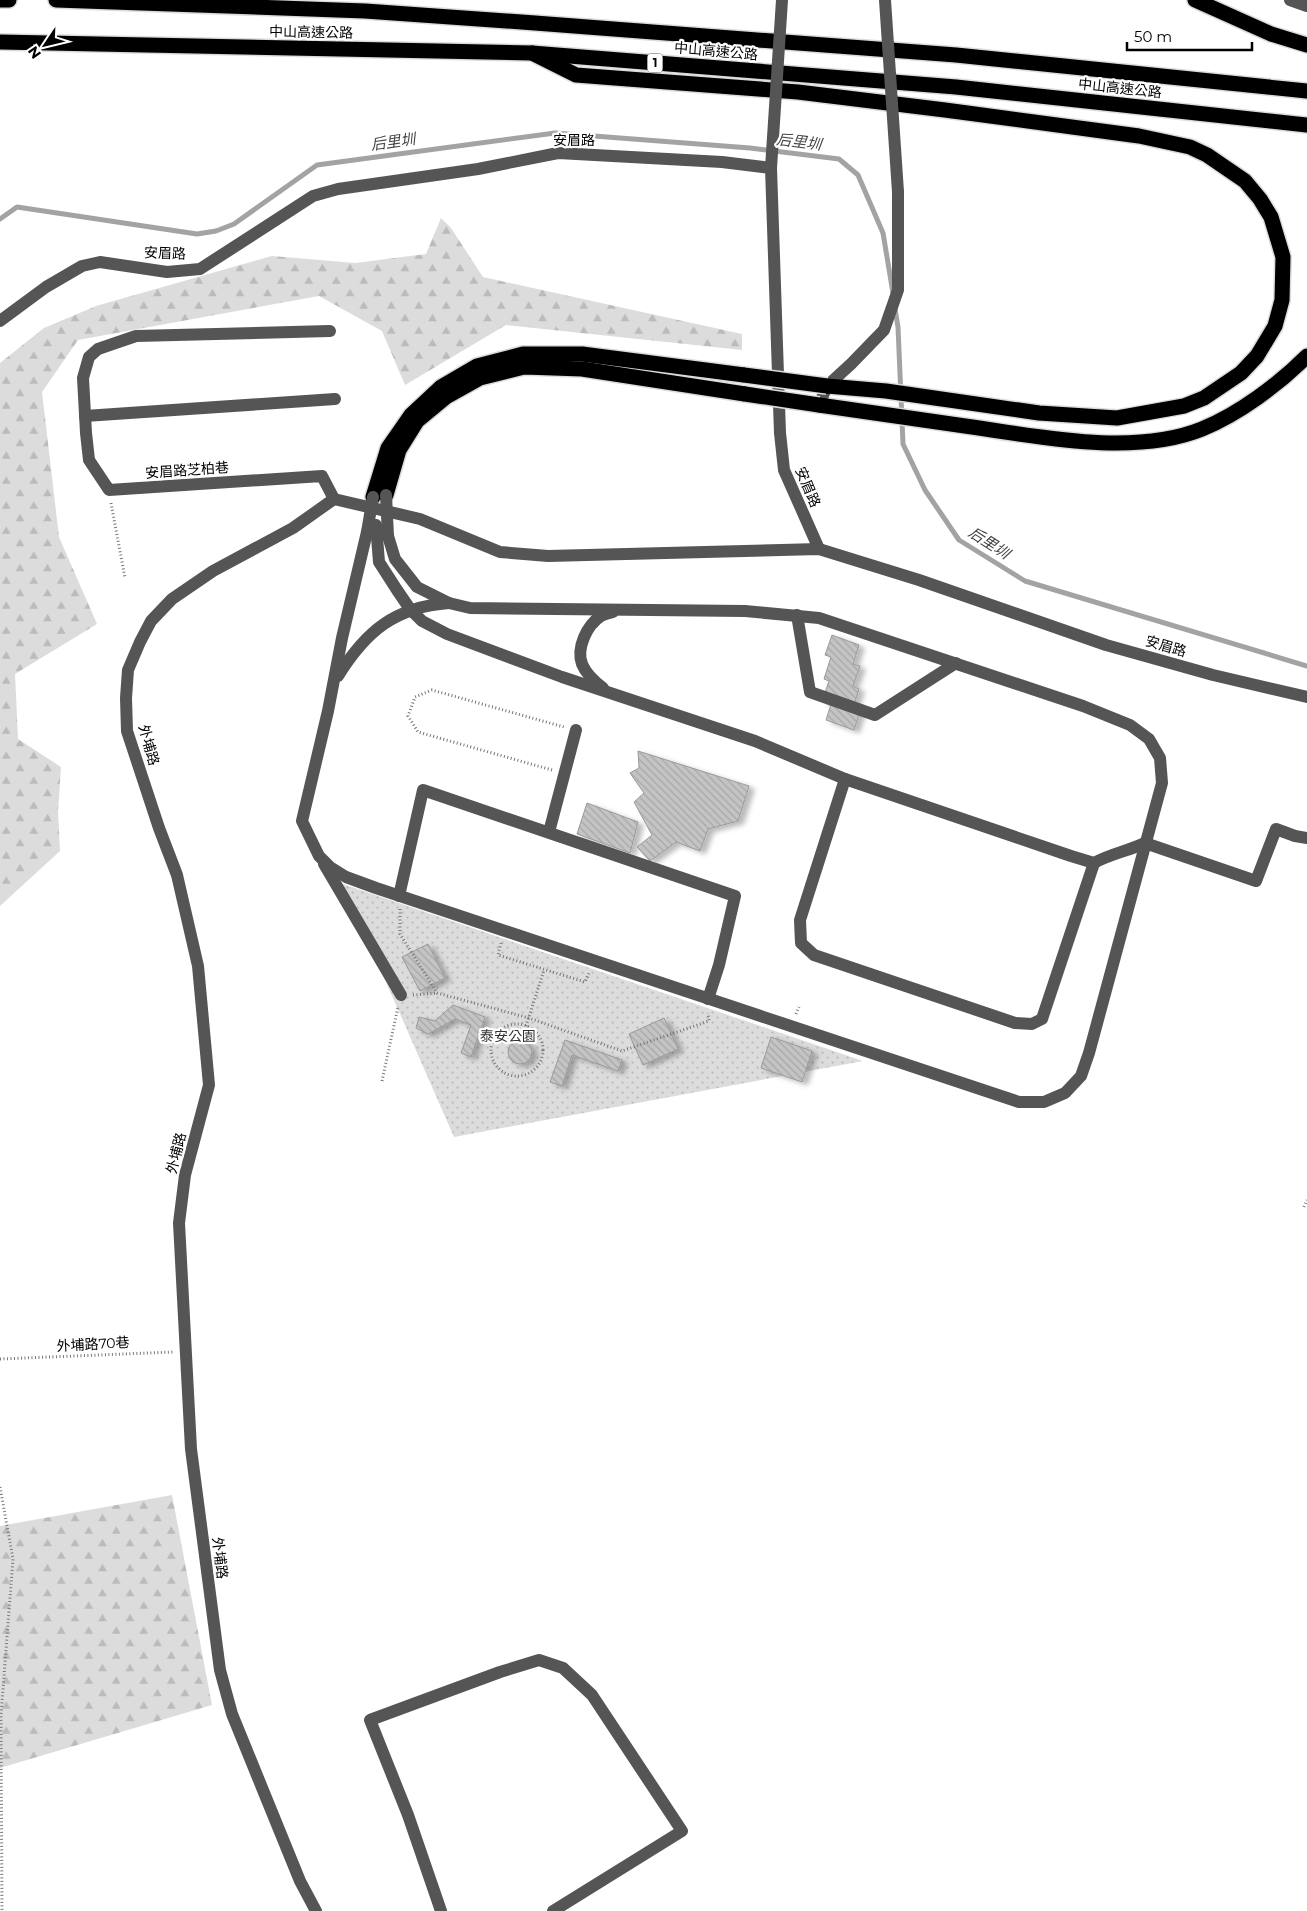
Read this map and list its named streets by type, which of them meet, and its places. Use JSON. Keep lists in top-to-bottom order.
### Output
{
  "streets": {
    "highway": ["中山高速公路", "1"],
    "street": ["安眉路", "安眉路芝柏巷", "外埔路"],
    "path": ["外埔路70巷"]
  },
  "crossings": [
    ["安眉路", "安眉路芝柏巷"],
    ["安眉路", "外埔路"],
    ["安眉路芝柏巷", "外埔路"],
    ["外埔路", "外埔路70巷"]
  ],
  "water": ["后里圳"],
  "parks": ["泰安公園"],
  "scale_bar": "50 m",
  "north": "bottom left"
}
